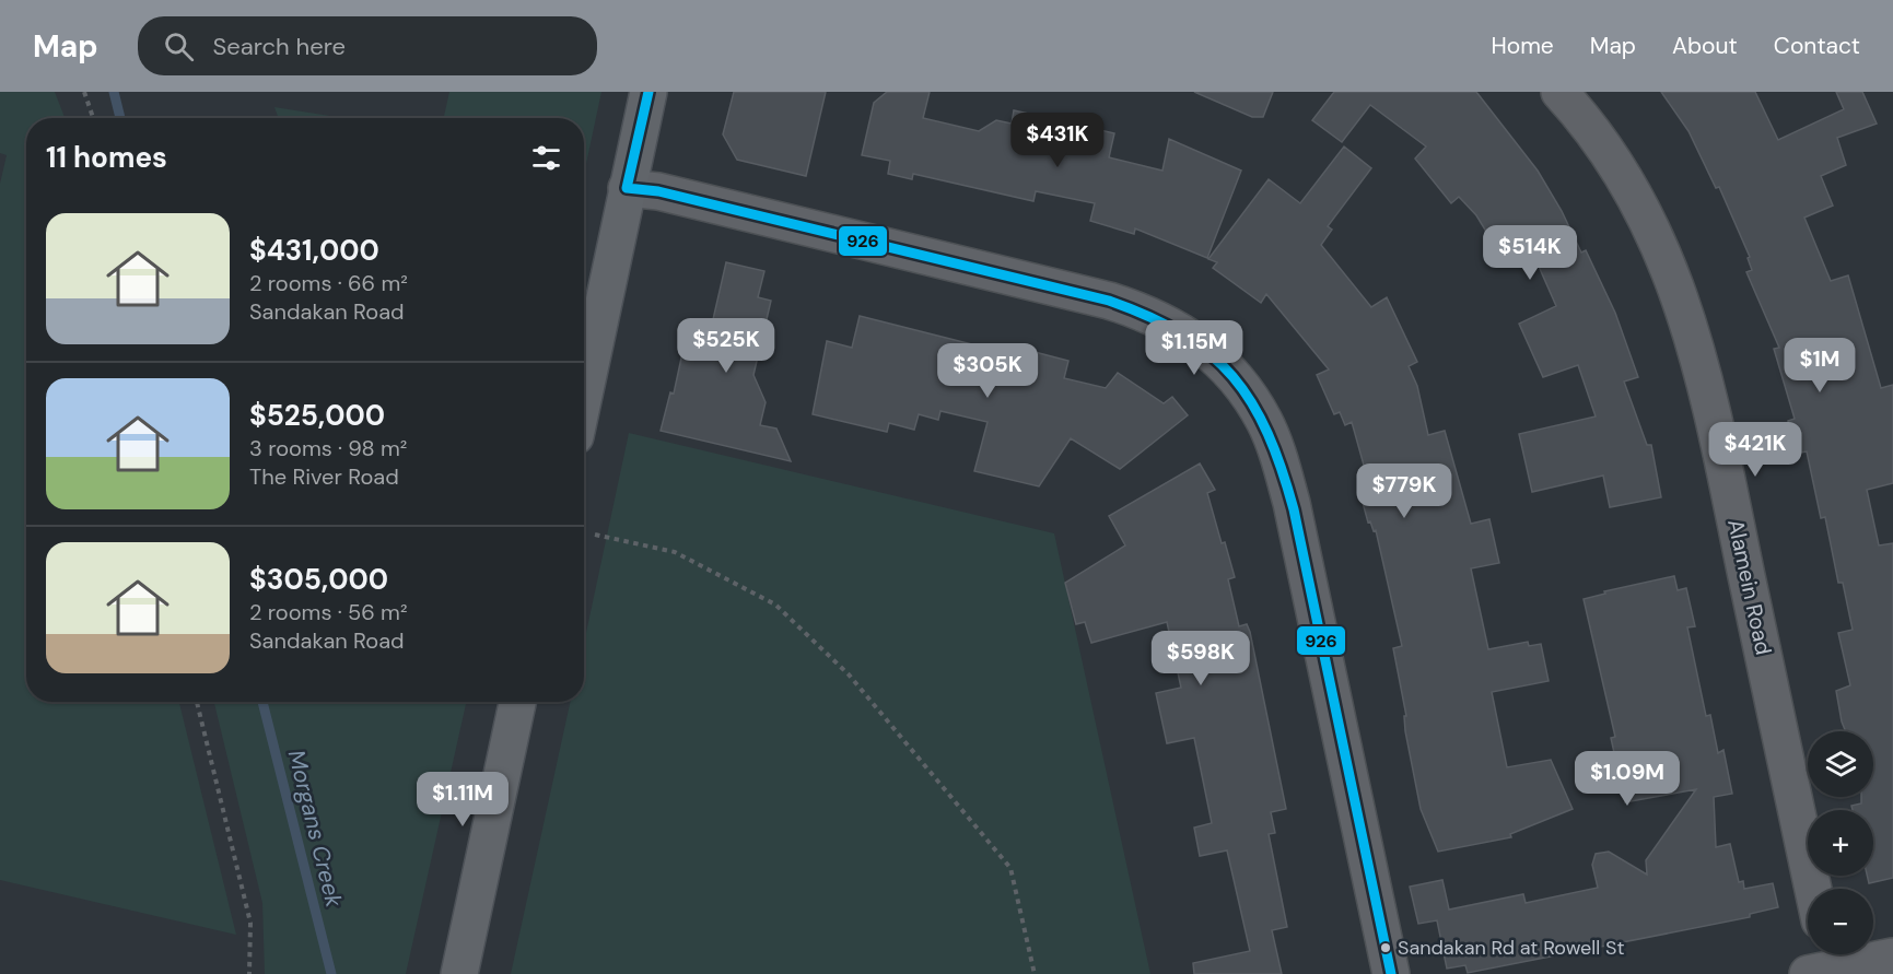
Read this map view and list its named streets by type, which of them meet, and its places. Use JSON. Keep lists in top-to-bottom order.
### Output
{
  "streets": {
    "street": ["Alamein Road"]
  },
  "water": ["Morgans Creek"],
  "places": ["Sandakan Rd at Rowell St"],
  "lines": ["transit line 926"],
  "page": {
    "header": "Map",
    "search": "Search here",
    "nav": [
      "Home",
      "Map",
      "About",
      "Contact"
    ],
    "price": [
      "$431K",
      "$514K",
      "$525K",
      "$1.15M",
      "$1M",
      "$305K",
      "$421K",
      "$779K",
      "$598K",
      "$1.09M",
      "$1.11M"
    ],
    "heading": "11 homes",
    "list": [
      {
        "name": "$431,000",
        "note": "2 rooms · 66 m² · Sandakan Road"
      },
      {
        "name": "$525,000",
        "note": "3 rooms · 98 m² · The River Road"
      },
      {
        "name": "$305,000",
        "note": "2 rooms · 56 m² · Sandakan Road"
      }
    ],
    "map_buttons": ["+", "−"]
  }
}
